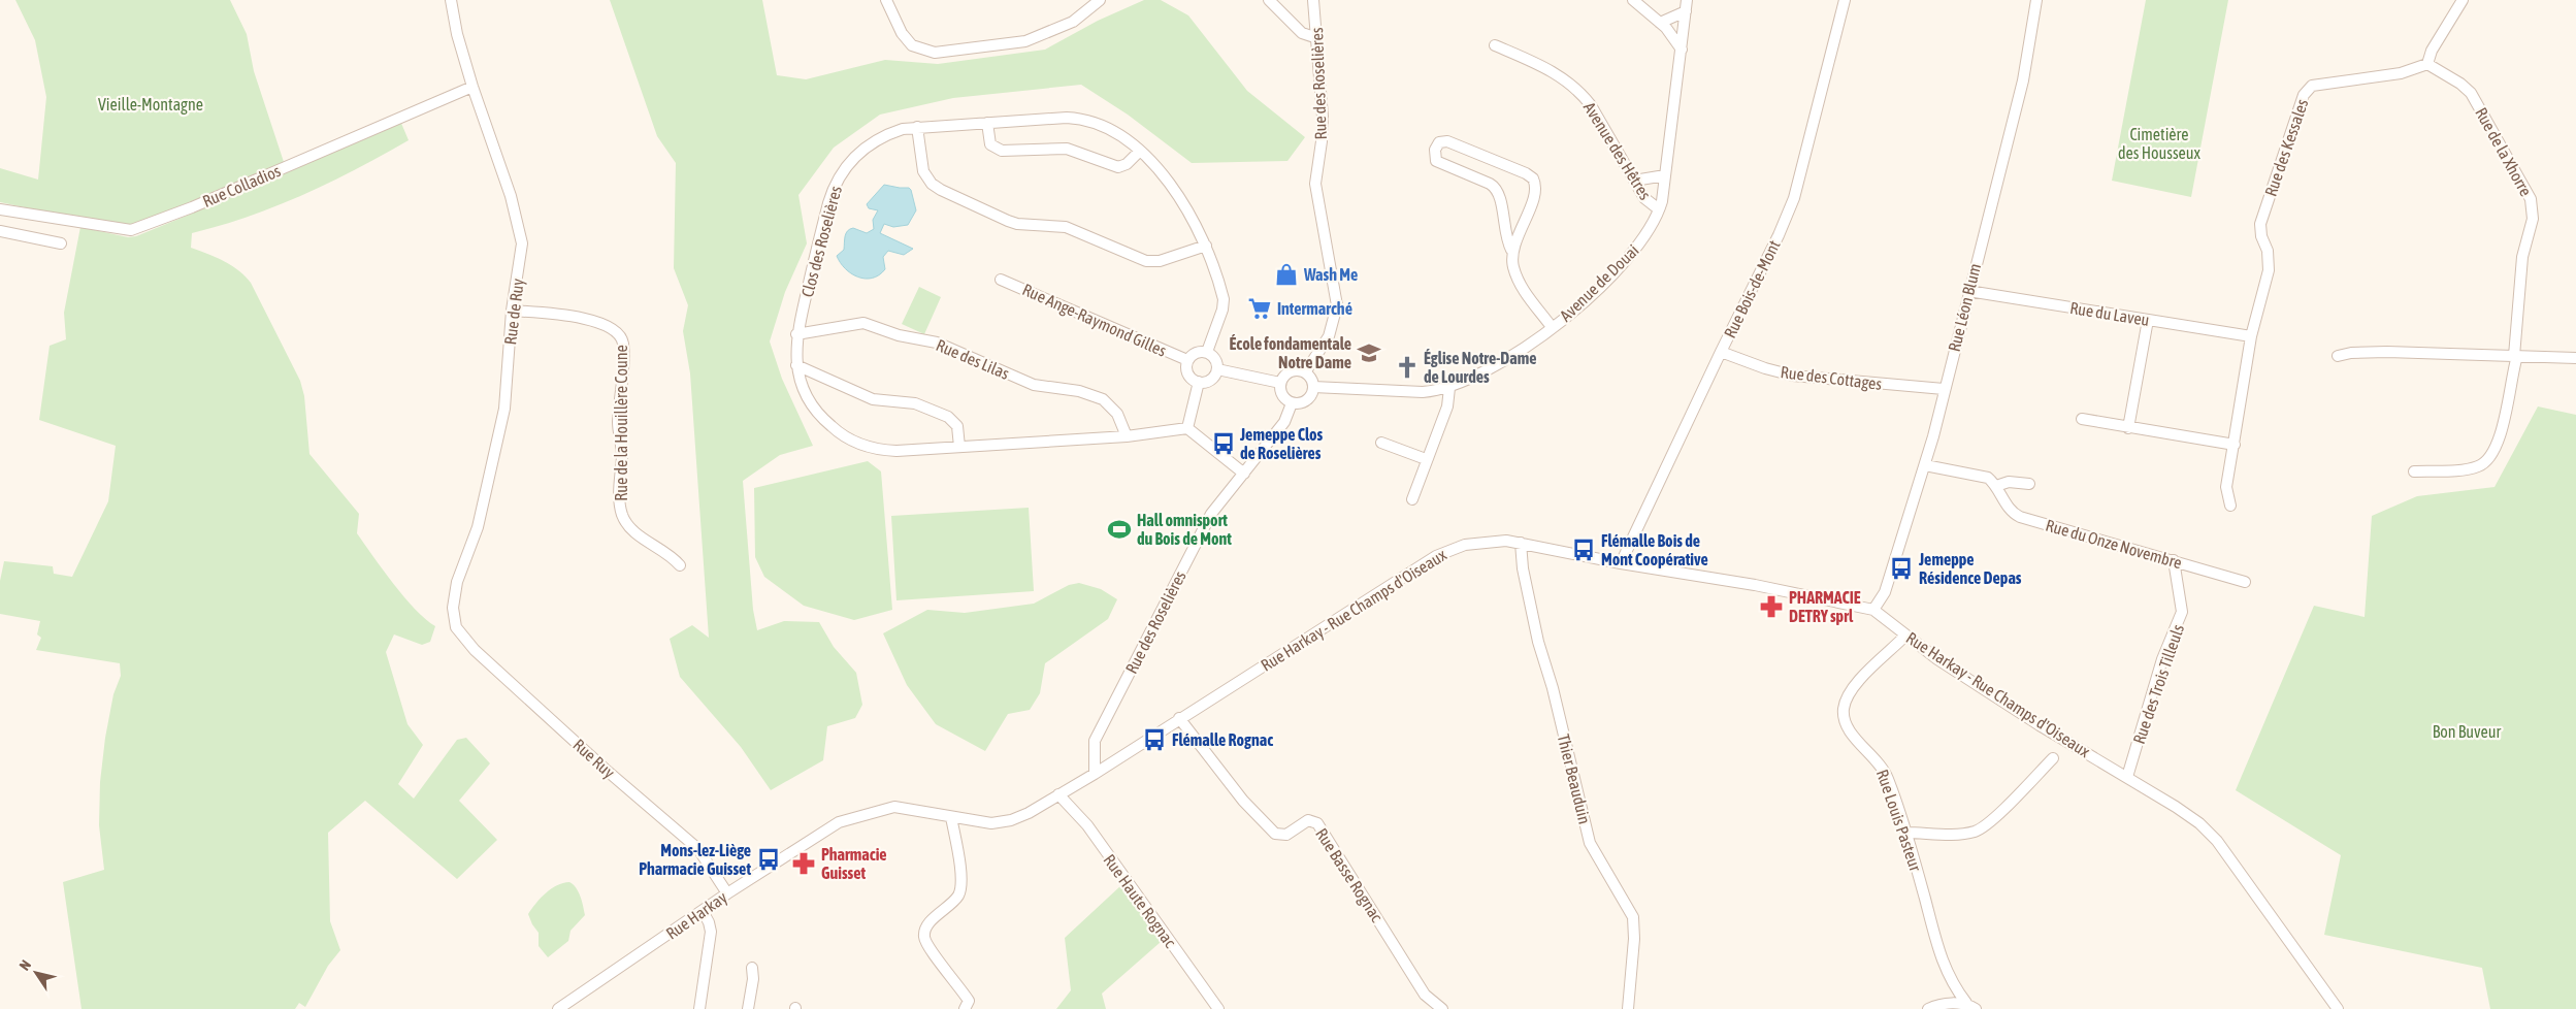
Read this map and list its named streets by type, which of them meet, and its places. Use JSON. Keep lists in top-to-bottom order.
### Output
{
  "streets": {
    "street": [
      "Rue des Roselières",
      "Rue des Kessales",
      "Avenue des Hêtres",
      "Rue de la Xhorre",
      "Rue Colladios",
      "Clos des Roselières",
      "Avenue de Douai",
      "Rue Bois-de-Mont",
      "Rue Léon Blum",
      "Rue de Ruy",
      "Rue du Laveu",
      "Rue Ange-Raymond Gilles",
      "Rue des Lilas",
      "Rue des Cottages",
      "Rue de la Houillère Coune",
      "Rue du Onze Novembre",
      "Rue Harkay - Rue Champs d'Oiseaux",
      "Rue des Trois Tilleuls",
      "Rue Ruy",
      "Thier Beauduin",
      "Rue Louis Pasteur",
      "Rue Basse Rognac",
      "Rue Haute Rognac",
      "Rue Harkay"
    ]
  },
  "crossings": [
    ["Rue des Roselières", "Avenue de Douai"],
    ["Rue des Roselières", "Rue Harkay - Rue Champs d'Oiseaux"],
    ["Rue des Kessales", "Rue de la Xhorre"],
    ["Rue des Kessales", "Rue du Laveu"],
    ["Avenue des Hêtres", "Avenue de Douai"],
    ["Rue Colladios", "Rue de Ruy"],
    ["Clos des Roselières", "Rue Ange-Raymond Gilles"],
    ["Clos des Roselières", "Rue des Lilas"],
    ["Rue Bois-de-Mont", "Rue des Cottages"],
    ["Rue Bois-de-Mont", "Rue Harkay - Rue Champs d'Oiseaux"],
    ["Rue Léon Blum", "Rue du Laveu"],
    ["Rue Léon Blum", "Rue des Cottages"],
    ["Rue Léon Blum", "Rue Harkay - Rue Champs d'Oiseaux"],
    ["Rue de Ruy", "Rue de la Houillère Coune"],
    ["Rue de Ruy", "Rue Ruy"],
    ["Rue du Onze Novembre", "Rue des Trois Tilleuls"],
    ["Rue Harkay - Rue Champs d'Oiseaux", "Rue des Trois Tilleuls"],
    ["Rue Harkay - Rue Champs d'Oiseaux", "Thier Beauduin"],
    ["Rue Harkay - Rue Champs d'Oiseaux", "Rue Louis Pasteur"],
    ["Rue Harkay - Rue Champs d'Oiseaux", "Rue Basse Rognac"],
    ["Rue Harkay - Rue Champs d'Oiseaux", "Rue Haute Rognac"],
    ["Rue Harkay - Rue Champs d'Oiseaux", "Rue Harkay"],
    ["Rue Ruy", "Rue Harkay"]
  ],
  "parks": ["Vieille-Montagne", "Cimetière des Housseux", "Bon Buveur"],
  "places": {
    "shop": ["Wash Me"],
    "supermarket": ["Intermarché"],
    "school or university": ["École fondamentale Notre Dame"],
    "church": ["Église Notre-Dame de Lourdes"],
    "bus stop": [
      "Jemeppe Clos de Roselières",
      "Flémalle Bois de Mont Coopérative",
      "Jemeppe Résidence Depas",
      "Flémalle Rognac",
      "Mons-lez-Liège Pharmacie Guisset"
    ],
    "sports": ["Hall omnisport du Bois de Mont"],
    "pharmacy": ["PHARMACIE DETRY sprl", "Pharmacie Guisset"]
  },
  "north": "top left"
}
